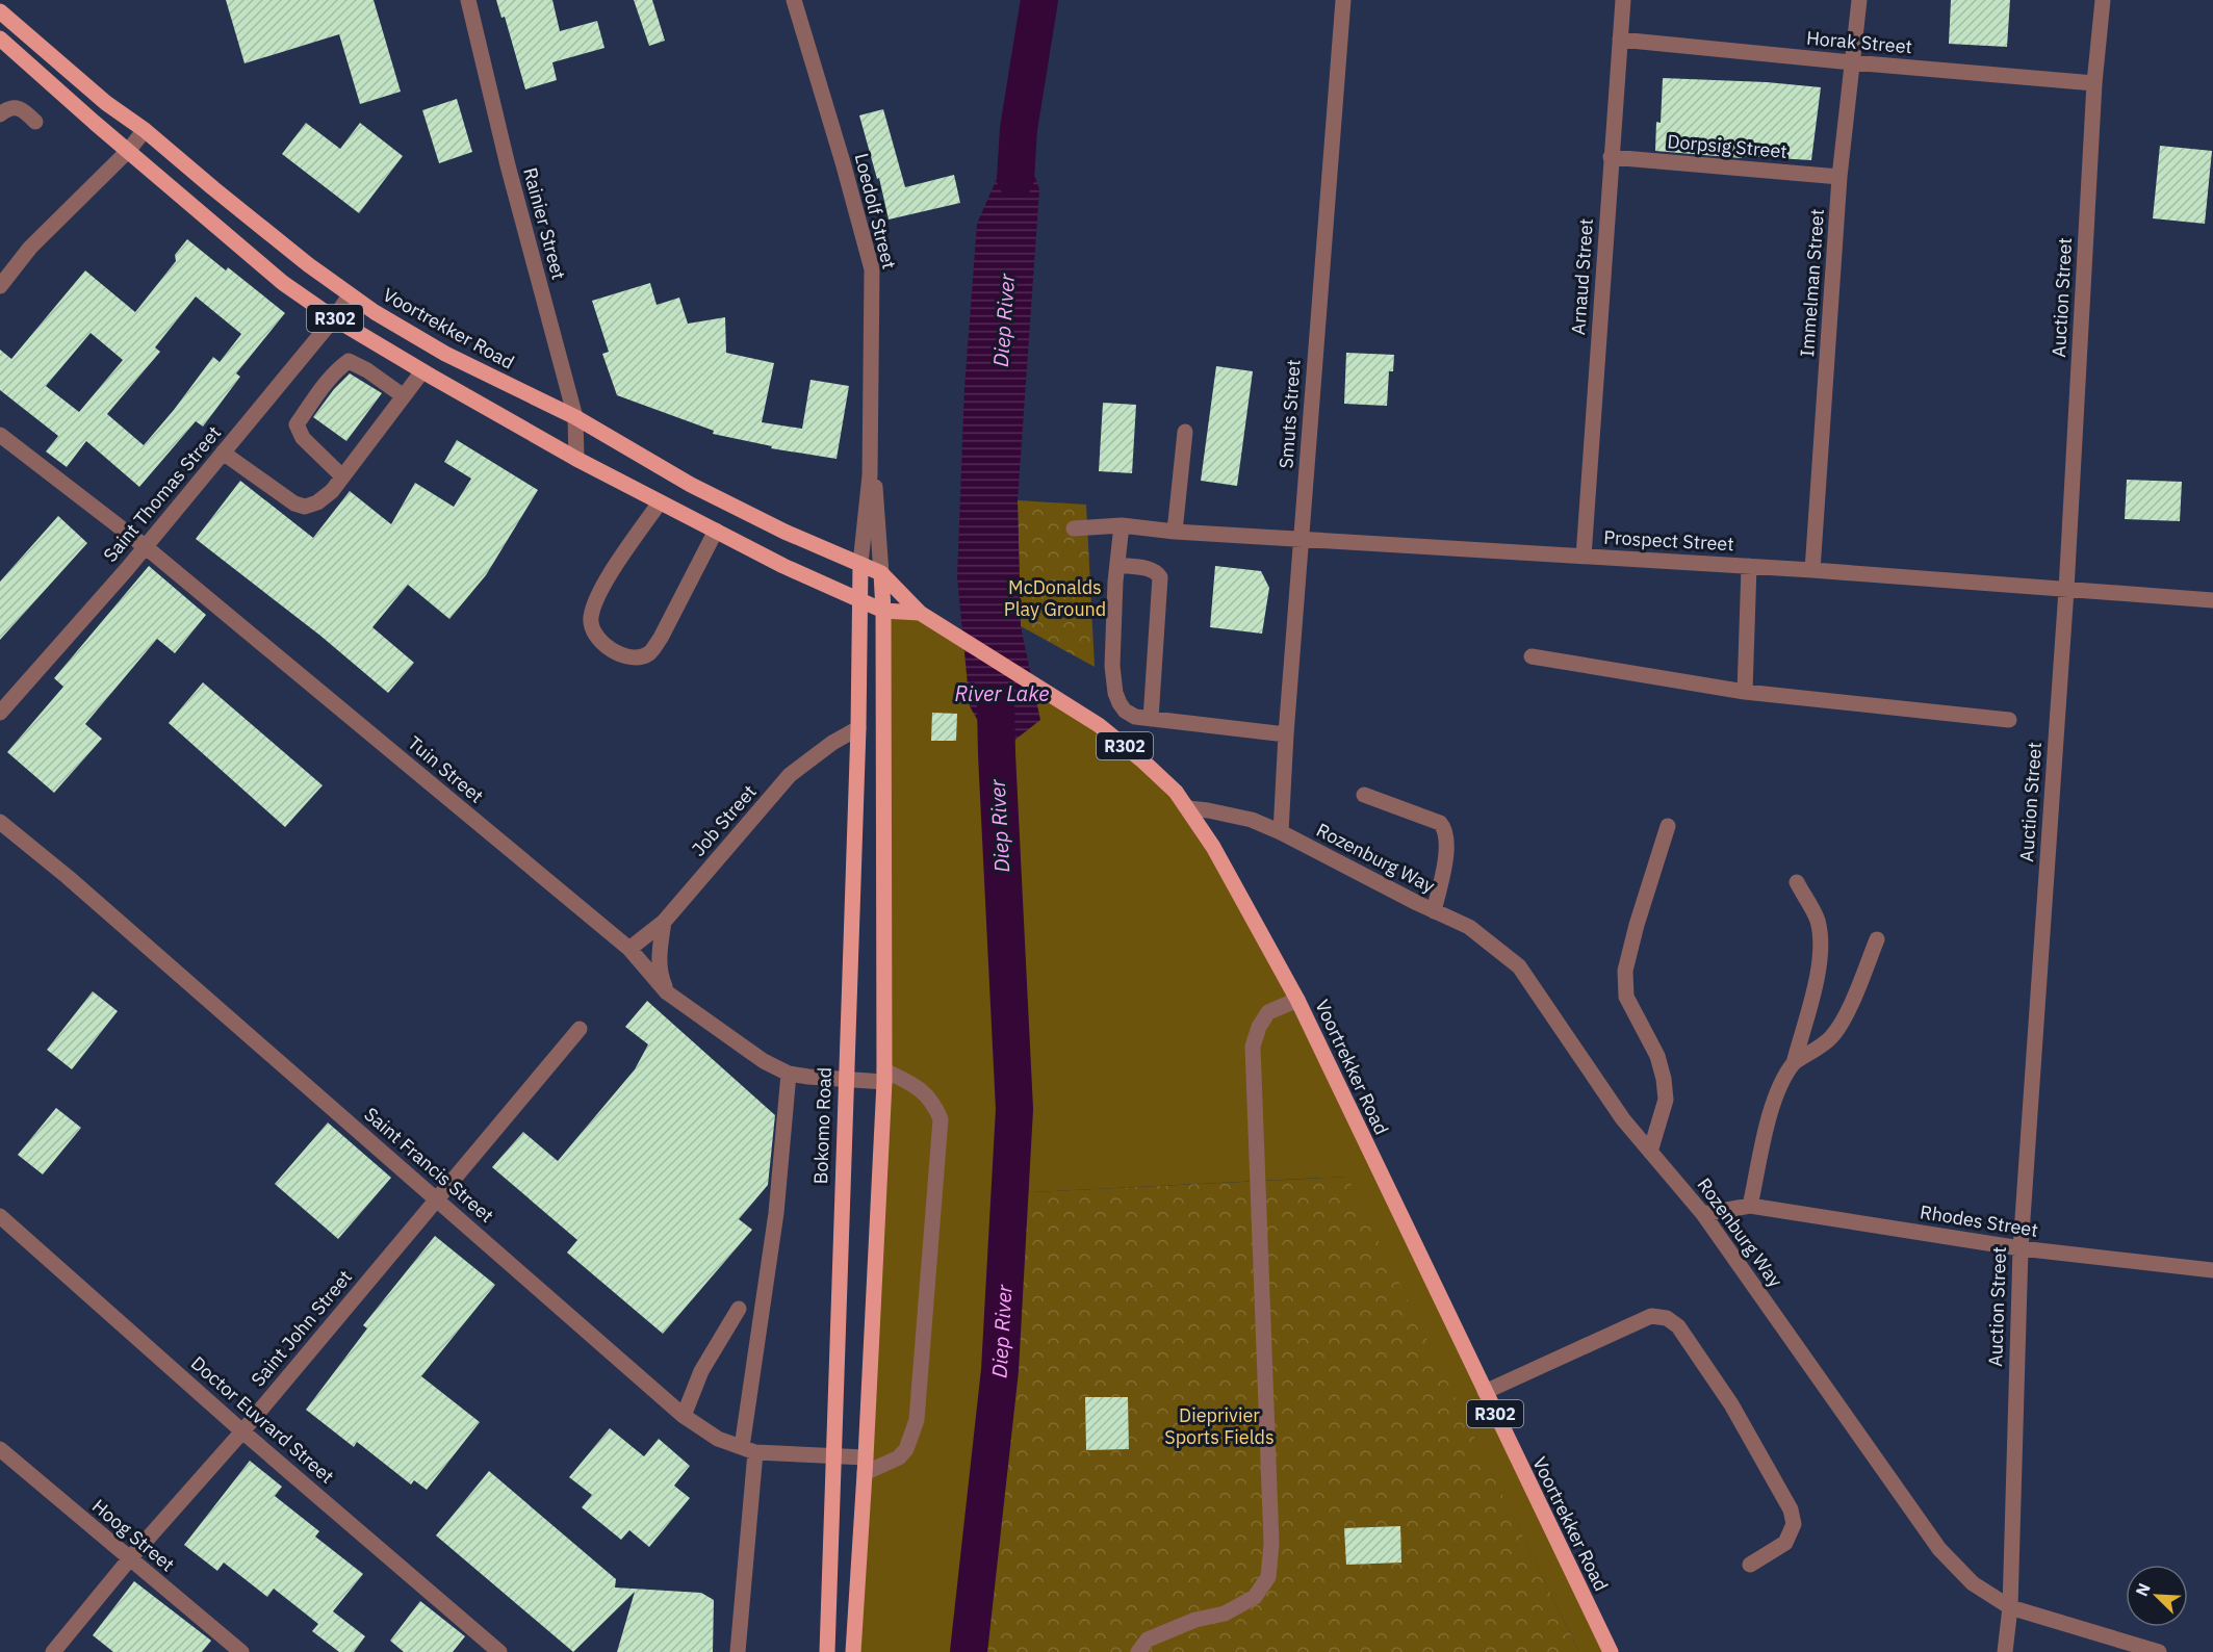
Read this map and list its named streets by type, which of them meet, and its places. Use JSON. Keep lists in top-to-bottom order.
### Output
{
  "streets": {
    "main road": [
      "Loedolf Street",
      "R302",
      "Voortrekker Road",
      "Bokomo Road"
    ],
    "street": [
      "Horak Street",
      "Dorpsig Street",
      "Rainier Street",
      "Arnaud Street",
      "Immelman Street",
      "Auction Street",
      "Smuts Street",
      "Saint Thomas Street",
      "Prospect Street",
      "Tuin Street",
      "Job Street",
      "Rozenburg Way",
      "Saint Francis Street",
      "Rhodes Street",
      "Saint John Street",
      "Doctor Euvrard Street",
      "Hoog Street"
    ]
  },
  "crossings": [
    ["Horak Street", "Arnaud Street"],
    ["Horak Street", "Immelman Street"],
    ["Horak Street", "Auction Street"],
    ["Dorpsig Street", "Arnaud Street"],
    ["Dorpsig Street", "Immelman Street"],
    ["Loedolf Street", "R302"],
    ["Loedolf Street", "Voortrekker Road"],
    ["Loedolf Street", "Bokomo Road"],
    ["Rainier Street", "R302"],
    ["Rainier Street", "Voortrekker Road"],
    ["Arnaud Street", "Prospect Street"],
    ["Immelman Street", "Prospect Street"],
    ["Auction Street", "Prospect Street"],
    ["Auction Street", "Rozenburg Way"],
    ["Auction Street", "Rhodes Street"],
    ["R302", "Voortrekker Road"],
    ["R302", "Saint Thomas Street"],
    ["R302", "Bokomo Road"],
    ["Voortrekker Road", "Saint Thomas Street"],
    ["Voortrekker Road", "Rozenburg Way"],
    ["Smuts Street", "Prospect Street"],
    ["Smuts Street", "Rozenburg Way"],
    ["Saint Thomas Street", "Tuin Street"],
    ["Tuin Street", "Job Street"],
    ["Tuin Street", "Bokomo Road"],
    ["Job Street", "Bokomo Road"],
    ["Rozenburg Way", "Rhodes Street"],
    ["Bokomo Road", "Saint Francis Street"],
    ["Saint Francis Street", "Saint John Street"],
    ["Saint John Street", "Doctor Euvrard Street"],
    ["Saint John Street", "Hoog Street"]
  ],
  "water": ["Diep River", "River Lake"],
  "parks": ["McDonalds Play Ground", "Dieprivier Sports Fields"],
  "north": "top left"
}
